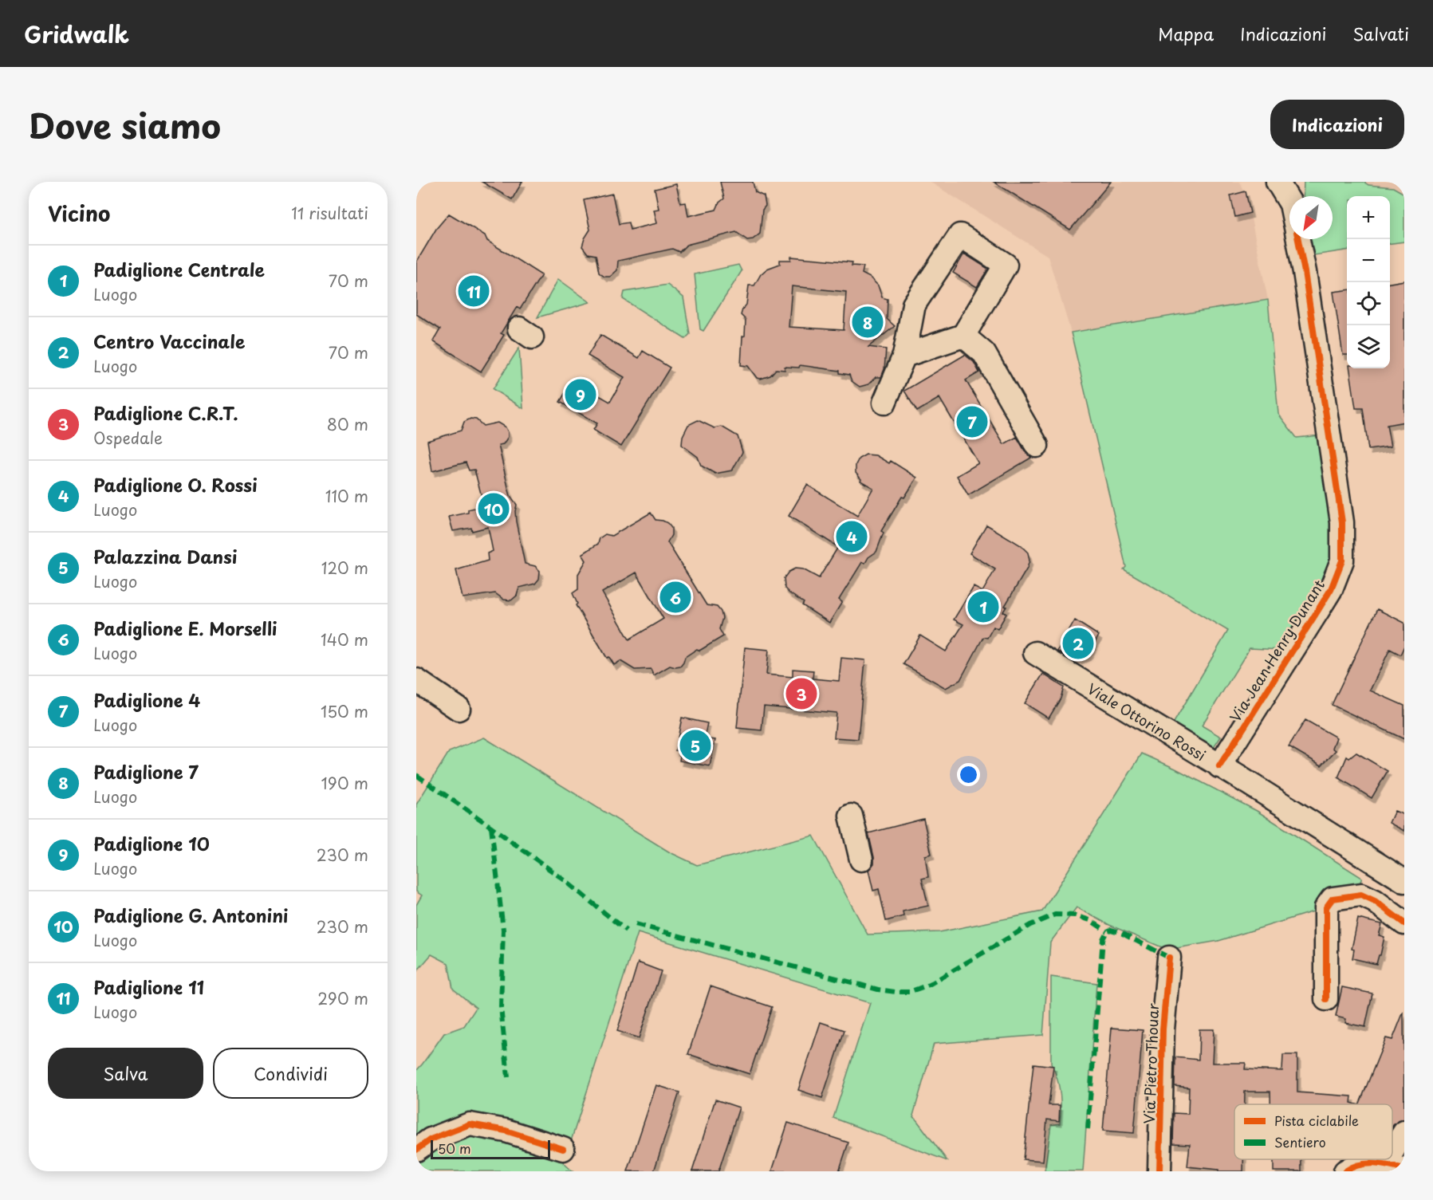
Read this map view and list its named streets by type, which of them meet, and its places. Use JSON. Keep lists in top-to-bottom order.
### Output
{
  "streets": {
    "street": ["Via Jean Henry Dunant", "Viale Ottorino Rossi", "Via Pietro Thouar"]
  },
  "crossings": [
    ["Via Jean Henry Dunant", "Viale Ottorino Rossi"]
  ],
  "legend": ["Pista ciclabile", "Sentiero"],
  "scale_bar": "50 m",
  "north": "bottom left",
  "page": {
    "header": "Gridwalk",
    "nav": ["Mappa", "Indicazioni", "Salvati"],
    "title": "Dove siamo",
    "buttons": [
      "Indicazioni",
      ["Salva", "Condividi"]
    ],
    "heading": ["Vicino", "11 risultati"],
    "map_buttons": ["+", "−"],
    "list": [
      {
        "mark": "1",
        "name": "Padiglione Centrale",
        "note": "Luogo",
        "value": "70 m"
      },
      {
        "mark": "2",
        "name": "Centro Vaccinale",
        "note": "Luogo",
        "value": "70 m"
      },
      {
        "mark": "3",
        "name": "Padiglione C.R.T.",
        "note": "Ospedale",
        "value": "80 m"
      },
      {
        "mark": "4",
        "name": "Padiglione O. Rossi",
        "note": "Luogo",
        "value": "110 m"
      },
      {
        "mark": "5",
        "name": "Palazzina Dansi",
        "note": "Luogo",
        "value": "120 m"
      },
      {
        "mark": "6",
        "name": "Padiglione E. Morselli",
        "note": "Luogo",
        "value": "140 m"
      },
      {
        "mark": "7",
        "name": "Padiglione 4",
        "note": "Luogo",
        "value": "150 m"
      },
      {
        "mark": "8",
        "name": "Padiglione 7",
        "note": "Luogo",
        "value": "190 m"
      },
      {
        "mark": "9",
        "name": "Padiglione 10",
        "note": "Luogo",
        "value": "230 m"
      },
      {
        "mark": "10",
        "name": "Padiglione G. Antonini",
        "note": "Luogo",
        "value": "230 m"
      },
      {
        "mark": "11",
        "name": "Padiglione 11",
        "note": "Luogo",
        "value": "290 m"
      }
    ],
    "pins": [
      "11",
      "8",
      "9",
      "7",
      "10",
      "4",
      "6",
      "1",
      "2",
      "3",
      "5"
    ],
    "scale": "50 m"
  }
}
